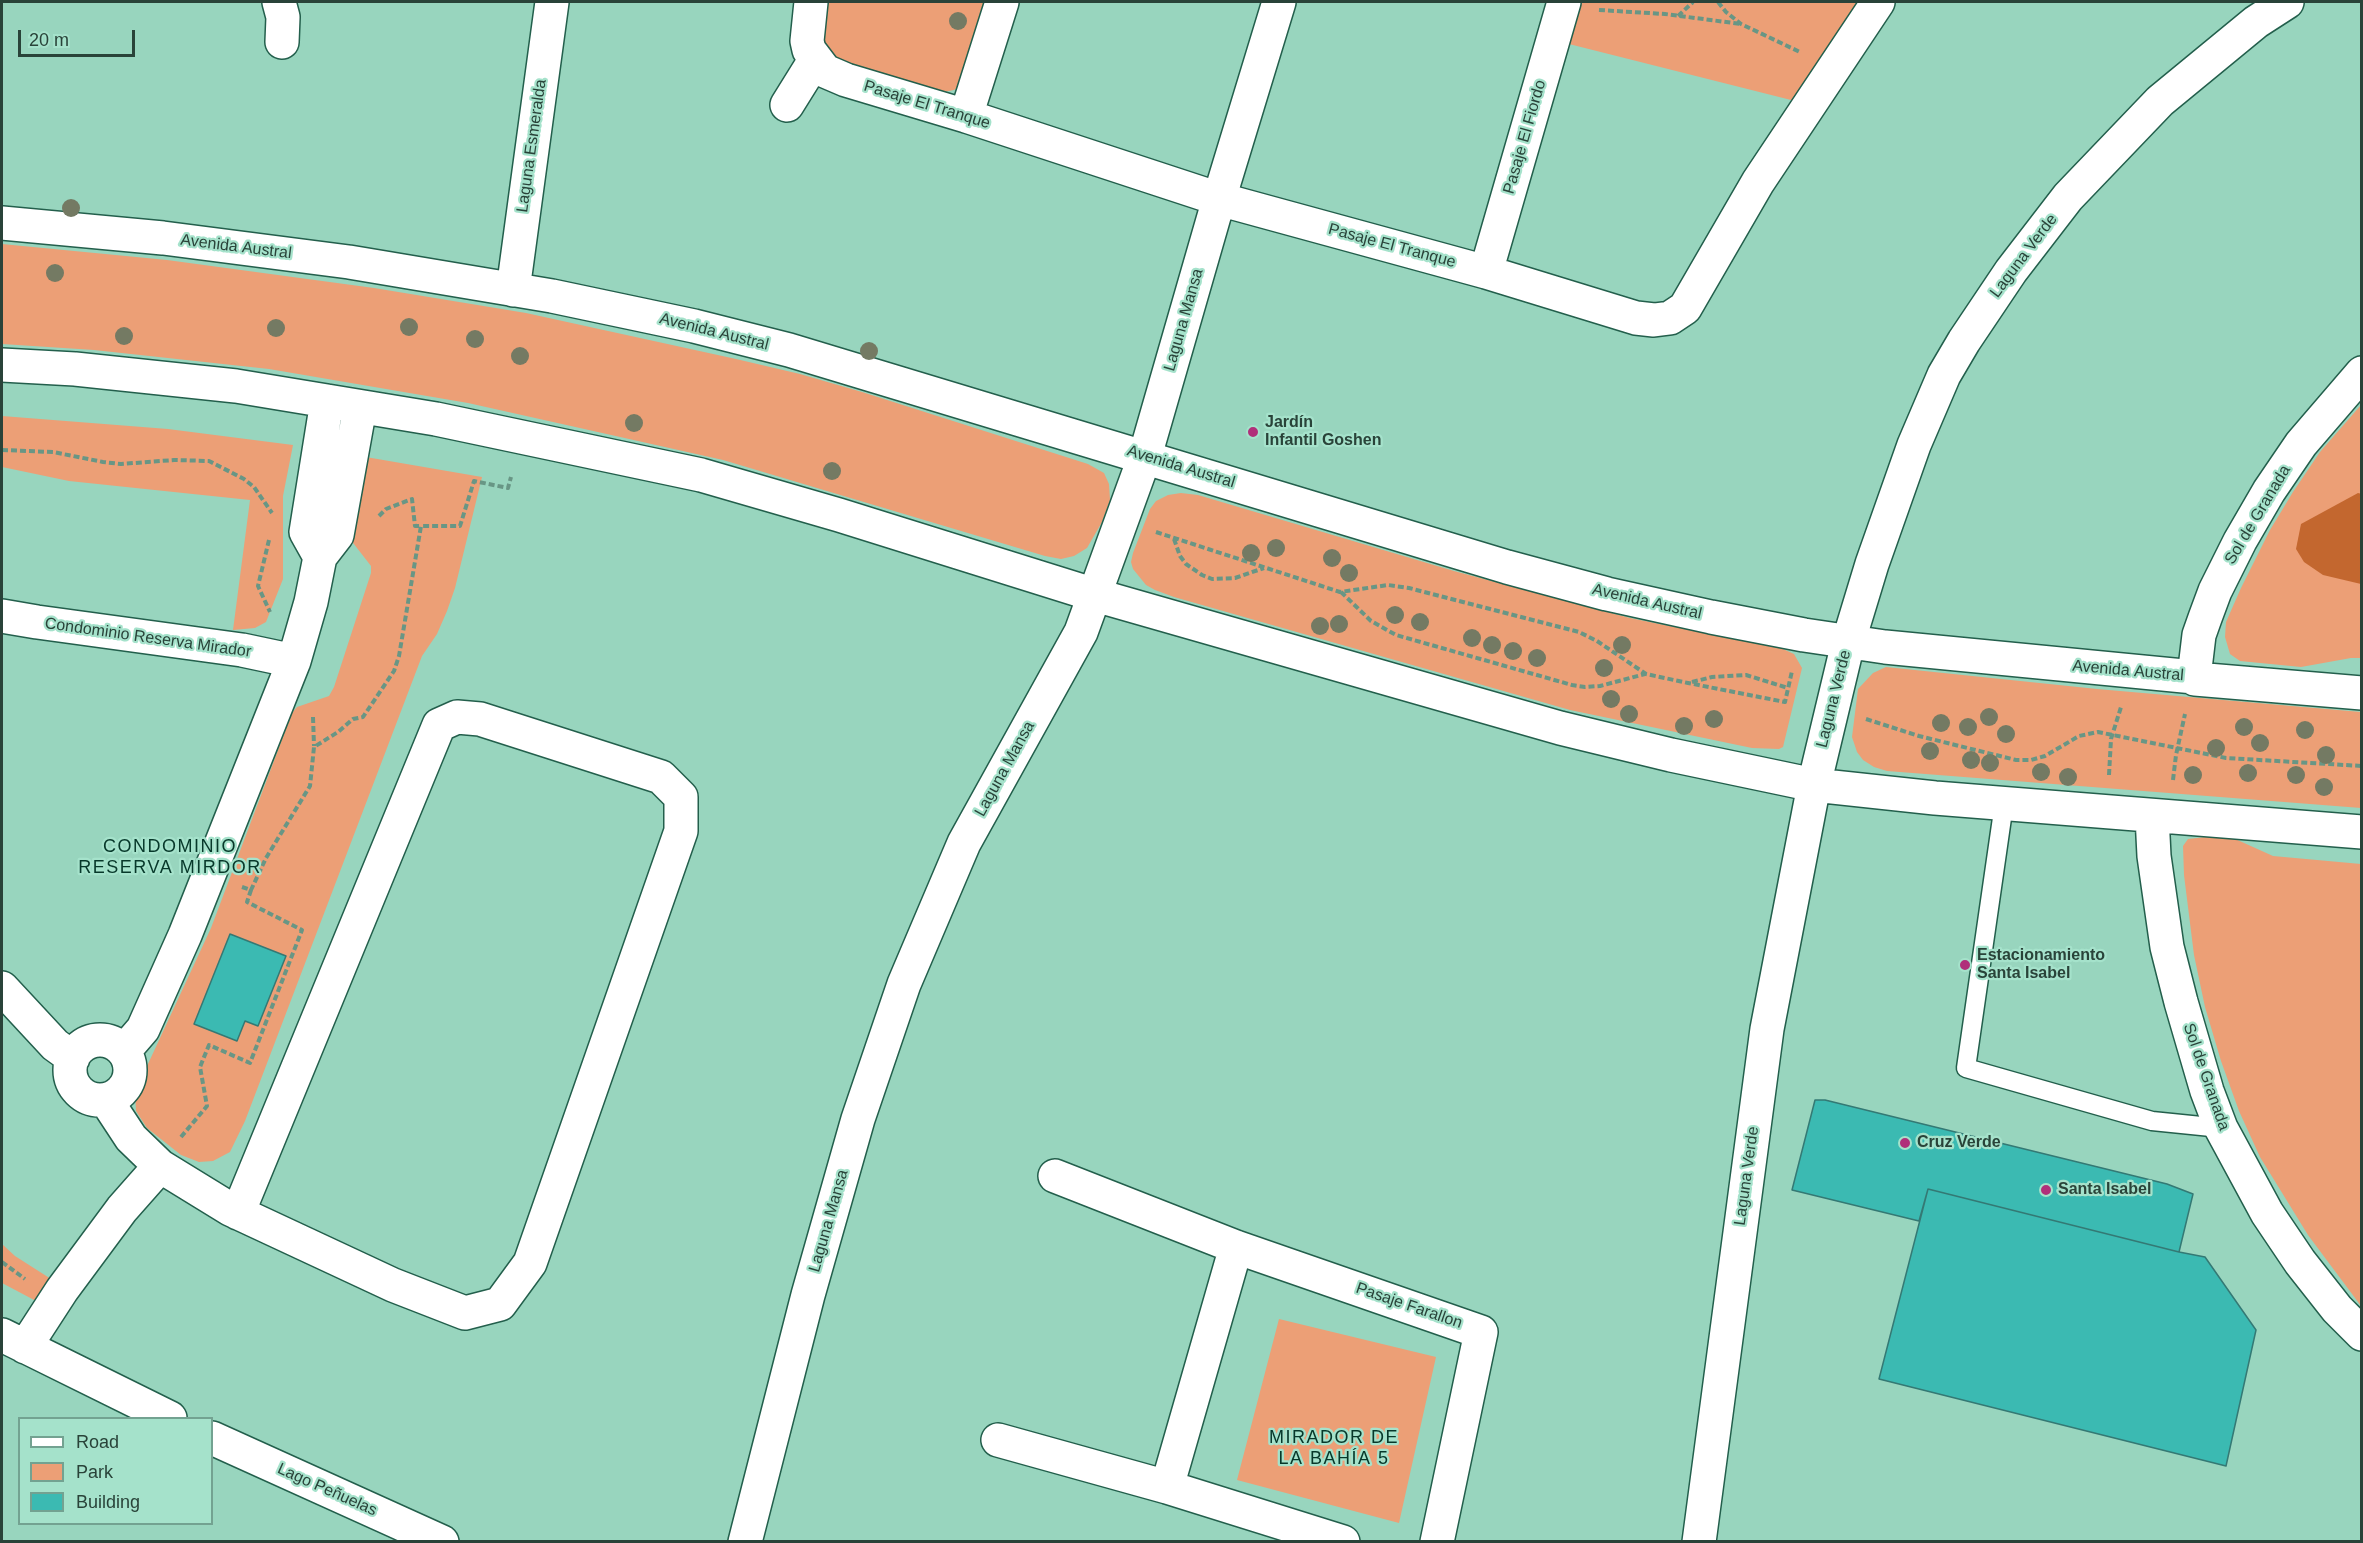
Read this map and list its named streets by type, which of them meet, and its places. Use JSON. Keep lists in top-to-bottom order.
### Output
{
  "streets": {
    "street": [
      "Pasaje El Tranque",
      "Pasaje El Fiordo",
      "Laguna Esmeralda",
      "Avenida Austral",
      "Laguna Verde",
      "Laguna Mansa",
      "Sol de Granada",
      "Condominio Reserva Mirador",
      "Pasaje Farallon",
      "Lago Peñuelas"
    ]
  },
  "crossings": [
    ["Pasaje El Tranque", "Pasaje El Fiordo"],
    ["Pasaje El Tranque", "Laguna Mansa"],
    ["Laguna Esmeralda", "Avenida Austral"],
    ["Avenida Austral", "Laguna Verde"],
    ["Avenida Austral", "Laguna Mansa"],
    ["Avenida Austral", "Sol de Granada"]
  ],
  "districts": ["CONDOMINIO RESERVA MIRDOR", "MIRADOR DE LA BAHÍA 5"],
  "places": [
    "Jardín Infantil Goshen",
    "Estacionamiento Santa Isabel",
    "Cruz Verde",
    "Santa Isabel"
  ],
  "legend": ["Road", "Park", "Building"],
  "scale_bar": "20 m"
}
